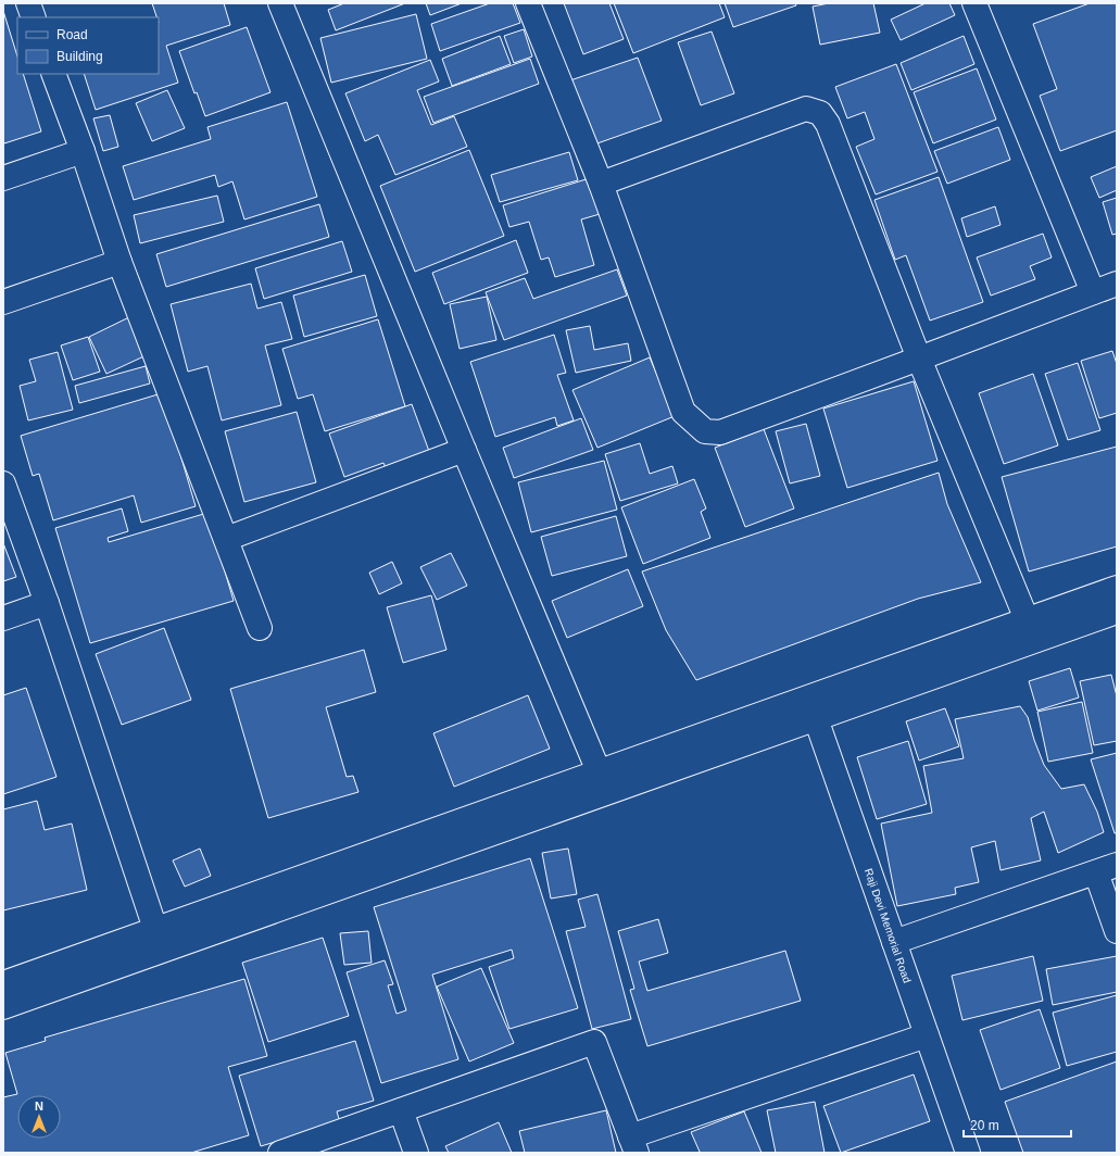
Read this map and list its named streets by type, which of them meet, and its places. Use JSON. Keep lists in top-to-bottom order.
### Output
{
  "streets": {
    "street": ["Raji Devi Memorial Road"]
  },
  "legend": ["Road", "Building"],
  "scale_bar": "20 m",
  "north": "top"
}
